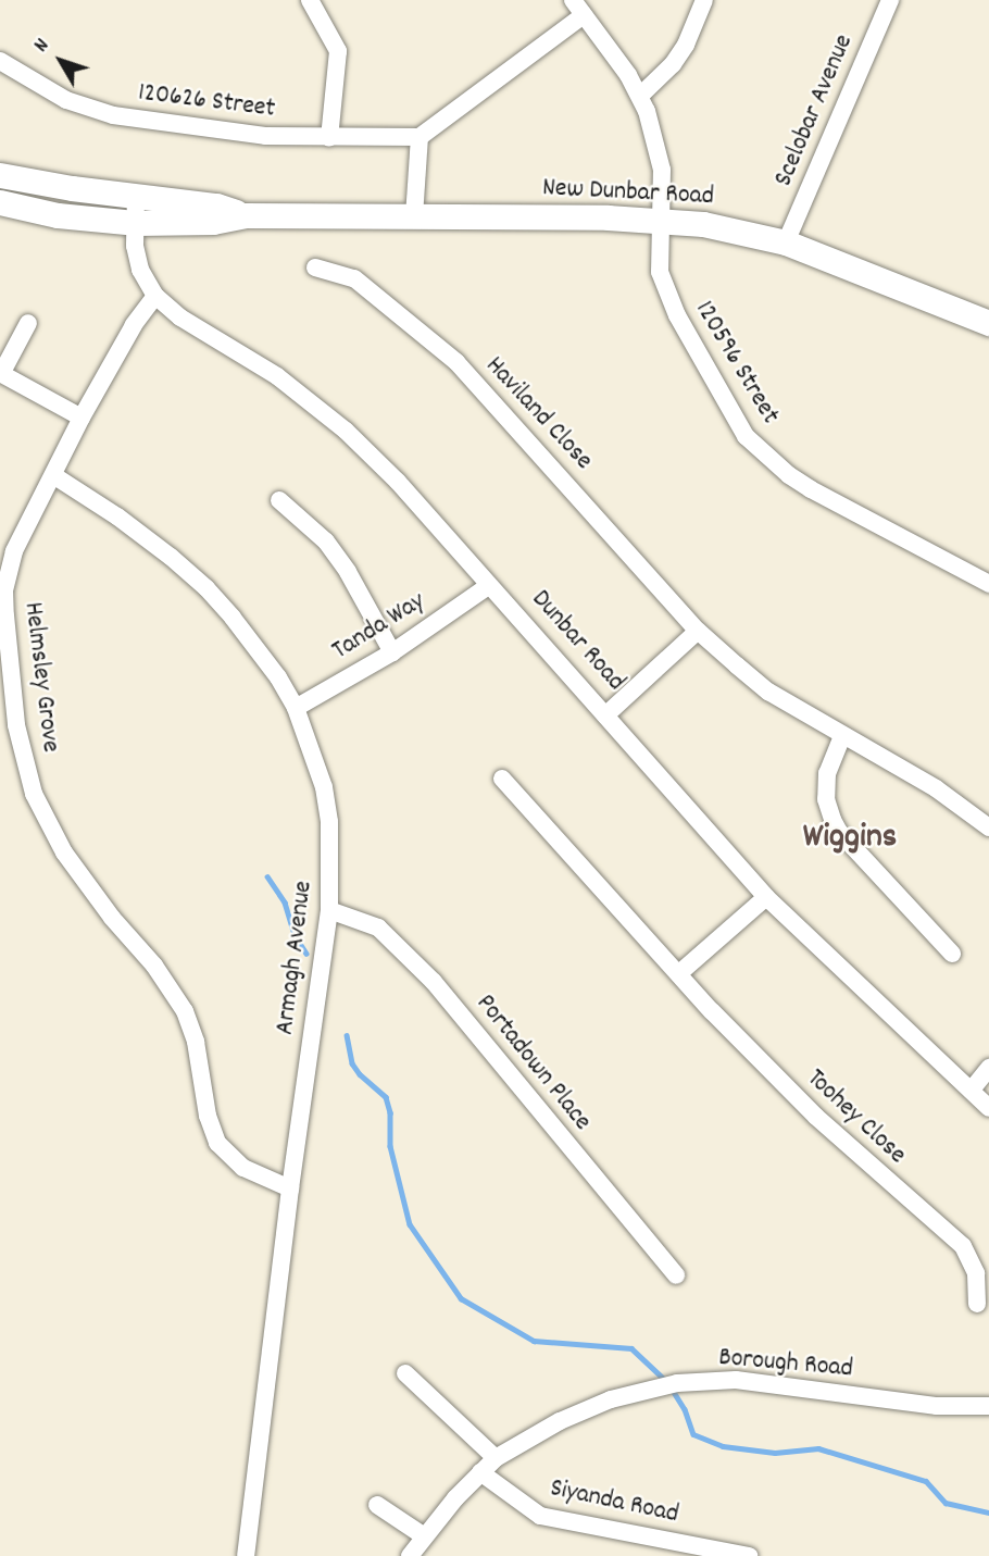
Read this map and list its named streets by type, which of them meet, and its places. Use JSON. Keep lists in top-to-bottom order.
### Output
{
  "streets": {
    "street": [
      "120626 Street",
      "Scelobar Avenue",
      "New Dunbar Road",
      "120596 Street",
      "Haviland Close",
      "Tanda Way",
      "Dunbar Road",
      "Helmsley Grove",
      "Armagh Avenue",
      "Portadown Place",
      "Toohey Close",
      "Borough Road",
      "Siyanda Road"
    ]
  },
  "crossings": [
    ["Scelobar Avenue", "New Dunbar Road"],
    ["New Dunbar Road", "120596 Street"],
    ["New Dunbar Road", "Dunbar Road"],
    ["Tanda Way", "Dunbar Road"],
    ["Tanda Way", "Armagh Avenue"],
    ["Dunbar Road", "Helmsley Grove"],
    ["Helmsley Grove", "Armagh Avenue"],
    ["Armagh Avenue", "Portadown Place"],
    ["Borough Road", "Siyanda Road"]
  ],
  "districts": ["Wiggins"],
  "north": "top left"
}
